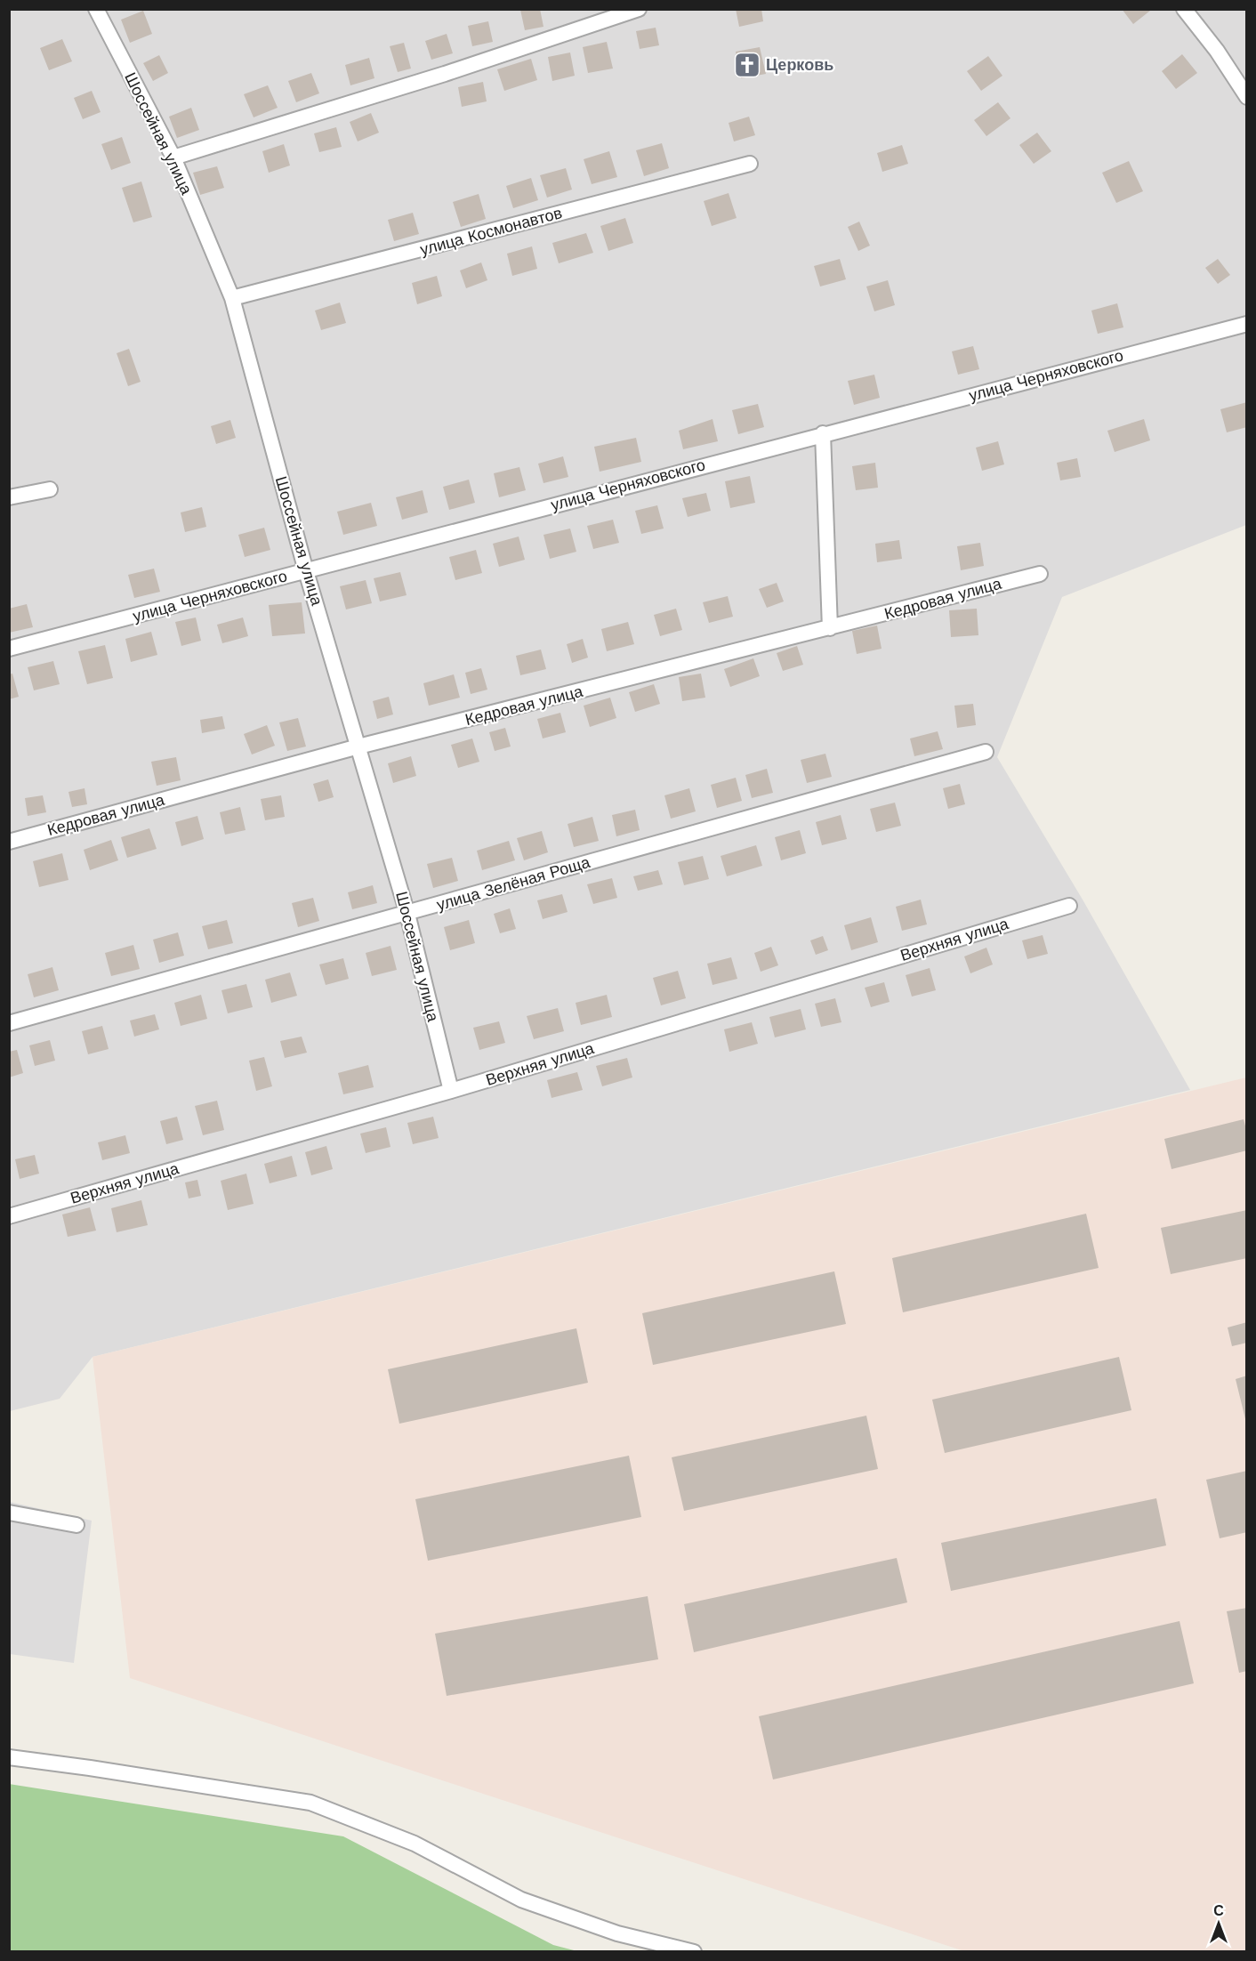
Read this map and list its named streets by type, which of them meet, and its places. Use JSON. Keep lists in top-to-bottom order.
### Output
{
  "streets": {
    "street": [
      "Шоссейная улица",
      "улица Космонавтов",
      "улица Черняховского",
      "Кедровая улица",
      "улица Зелёная Роща",
      "Верхняя улица"
    ]
  },
  "crossings": [
    ["Шоссейная улица", "улица Космонавтов"],
    ["Шоссейная улица", "улица Черняховского"],
    ["Шоссейная улица", "Кедровая улица"],
    ["Шоссейная улица", "улица Зелёная Роща"],
    ["Шоссейная улица", "Верхняя улица"]
  ],
  "places": {
    "church": ["Церковь"]
  },
  "north": "top"
}
